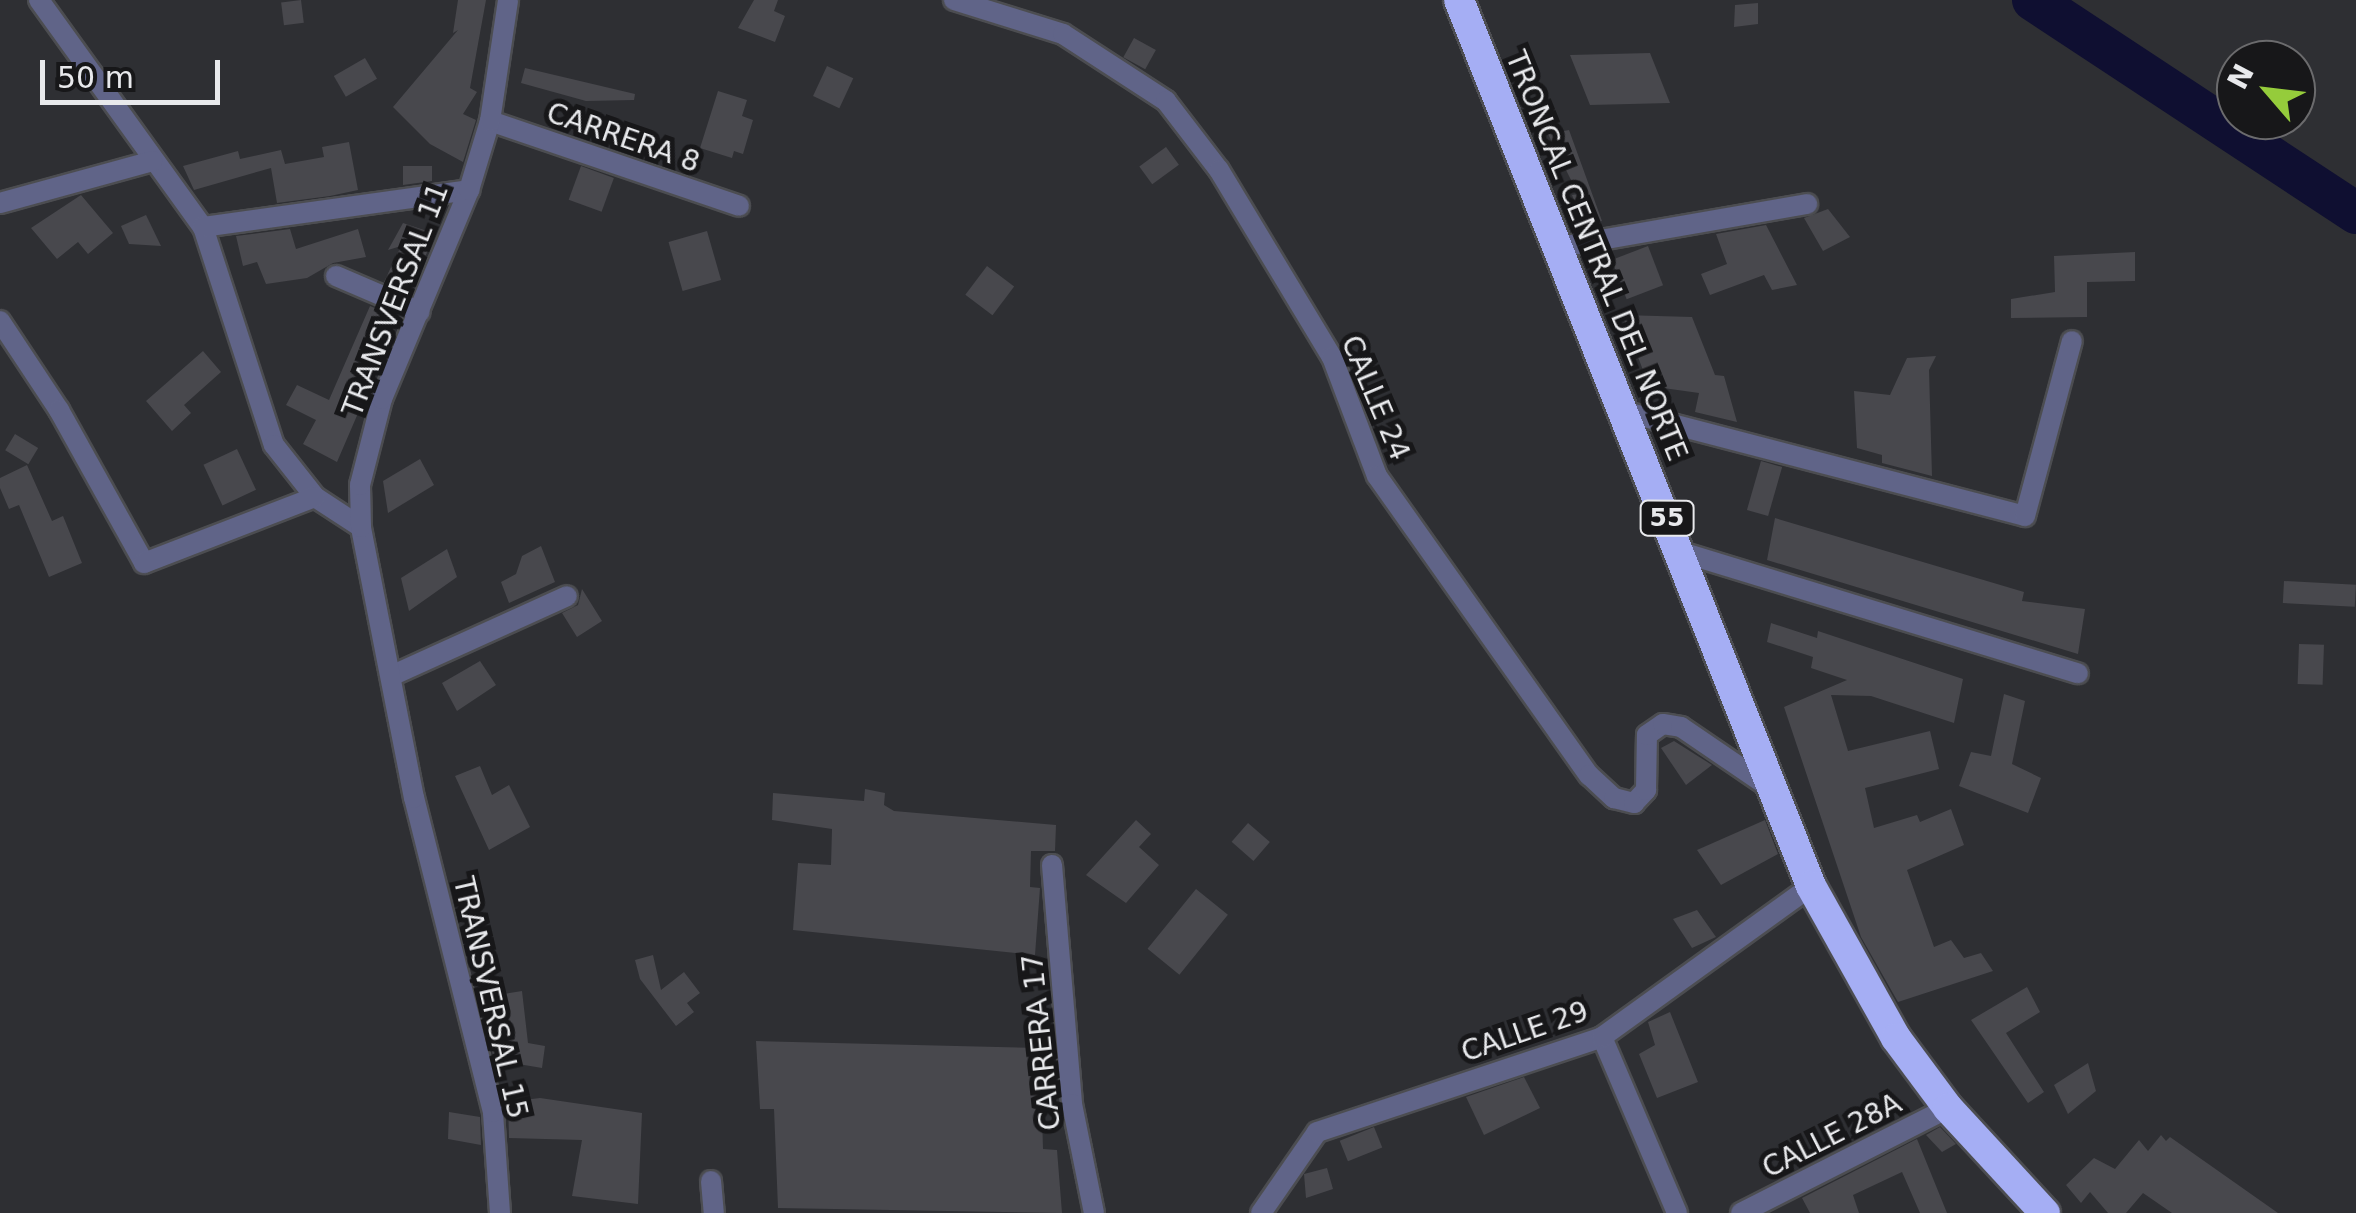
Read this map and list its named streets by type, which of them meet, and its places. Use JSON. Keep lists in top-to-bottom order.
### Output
{
  "streets": {
    "highway": ["TRONCAL CENTRAL DEL NORTE", "55"],
    "street": [
      "CARRERA 8",
      "TRANSVERSAL 11",
      "CALLE 24",
      "TRANSVERSAL 15",
      "CALLE 29",
      "CARRERA 17",
      "CALLE 28A"
    ]
  },
  "crossings": [
    ["CARRERA 8", "TRANSVERSAL 11"],
    ["TRONCAL CENTRAL DEL NORTE", "CALLE 24"],
    ["TRONCAL CENTRAL DEL NORTE", "CALLE 29"],
    ["TRONCAL CENTRAL DEL NORTE", "CALLE 28A"],
    ["TRANSVERSAL 11", "TRANSVERSAL 15"]
  ],
  "scale_bar": "50 m",
  "north": "top left"
}
